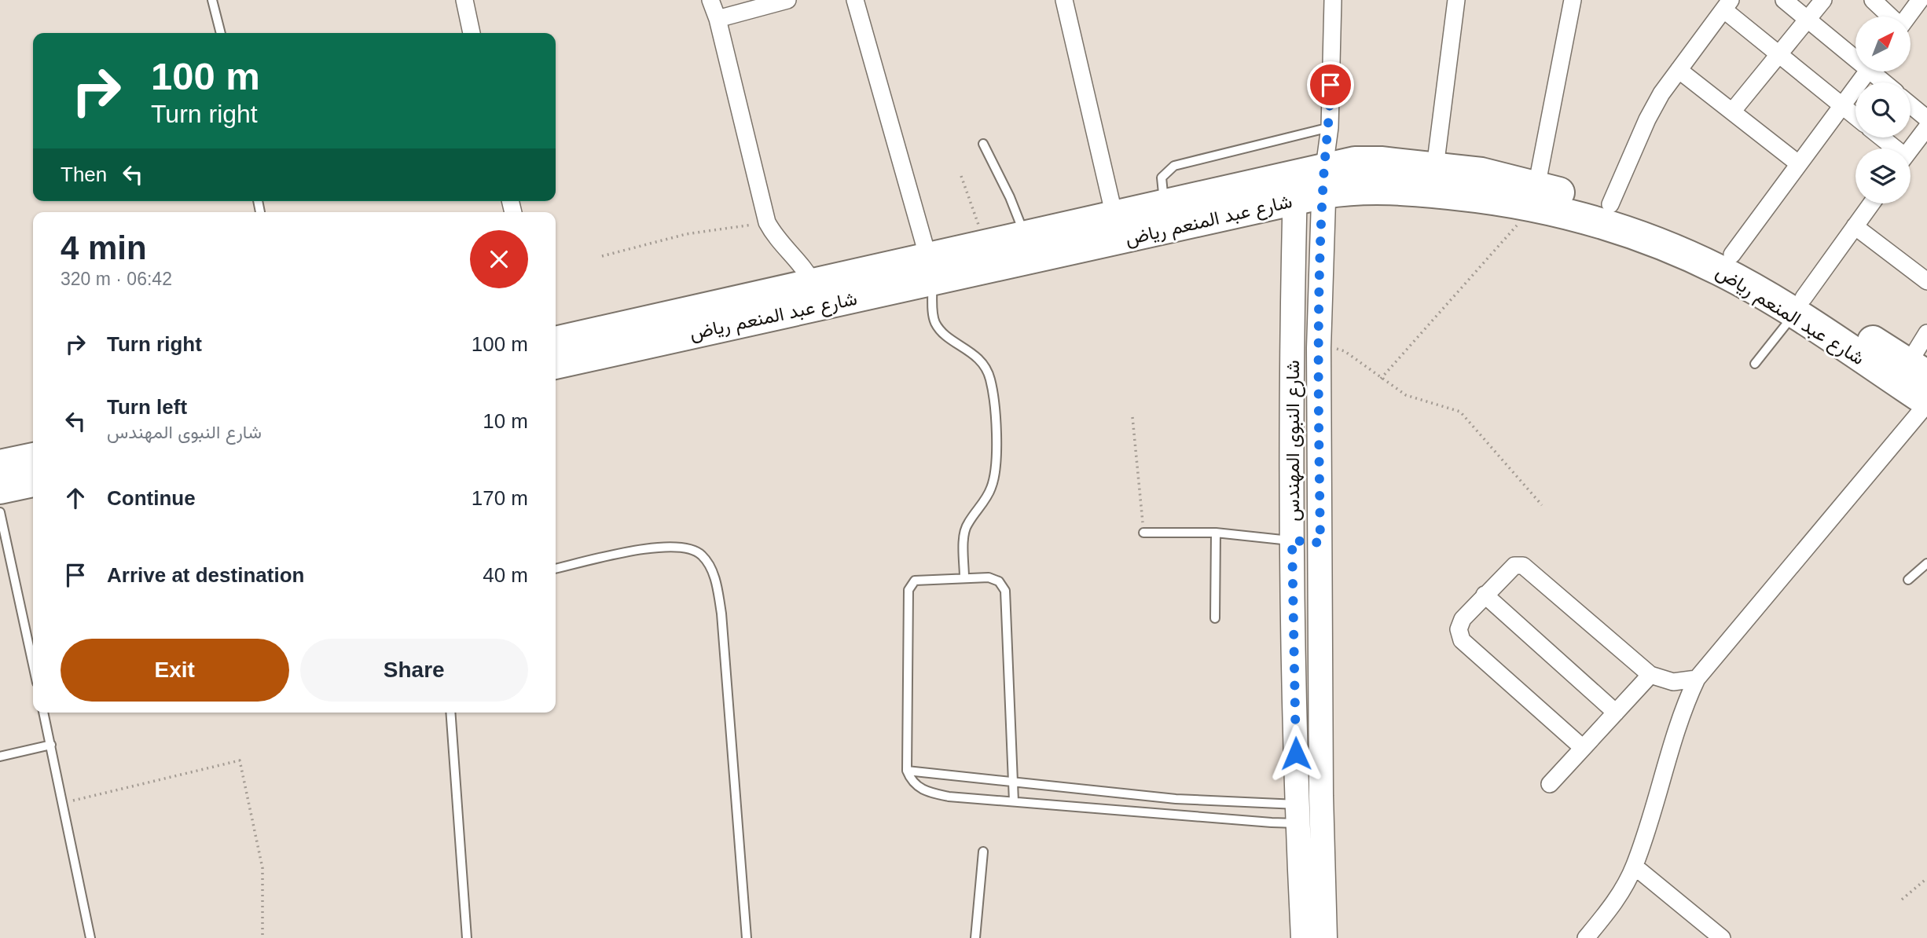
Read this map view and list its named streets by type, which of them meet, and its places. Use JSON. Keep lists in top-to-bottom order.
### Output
{
  "streets": {
    "highway": ["شارع عبد المنعم رياض"],
    "street": ["شارع النبوى المهندس"]
  },
  "crossings": [
    ["شارع عبد المنعم رياض", "شارع النبوى المهندس"]
  ],
  "north": "top right",
  "page": {
    "turn": ["100 m", "Turn right"],
    "then": "Then",
    "heading": ["4 min", "320 m · 06:42"],
    "list": [
      {
        "name": "Turn right",
        "value": "100 m"
      },
      {
        "name": "Turn left",
        "note": "شارع النبوى المهندس",
        "value": "10 m"
      },
      {
        "name": "Continue",
        "value": "170 m"
      },
      {
        "name": "Arrive at destination",
        "value": "40 m"
      }
    ],
    "buttons": ["Exit", "Share"]
  }
}
